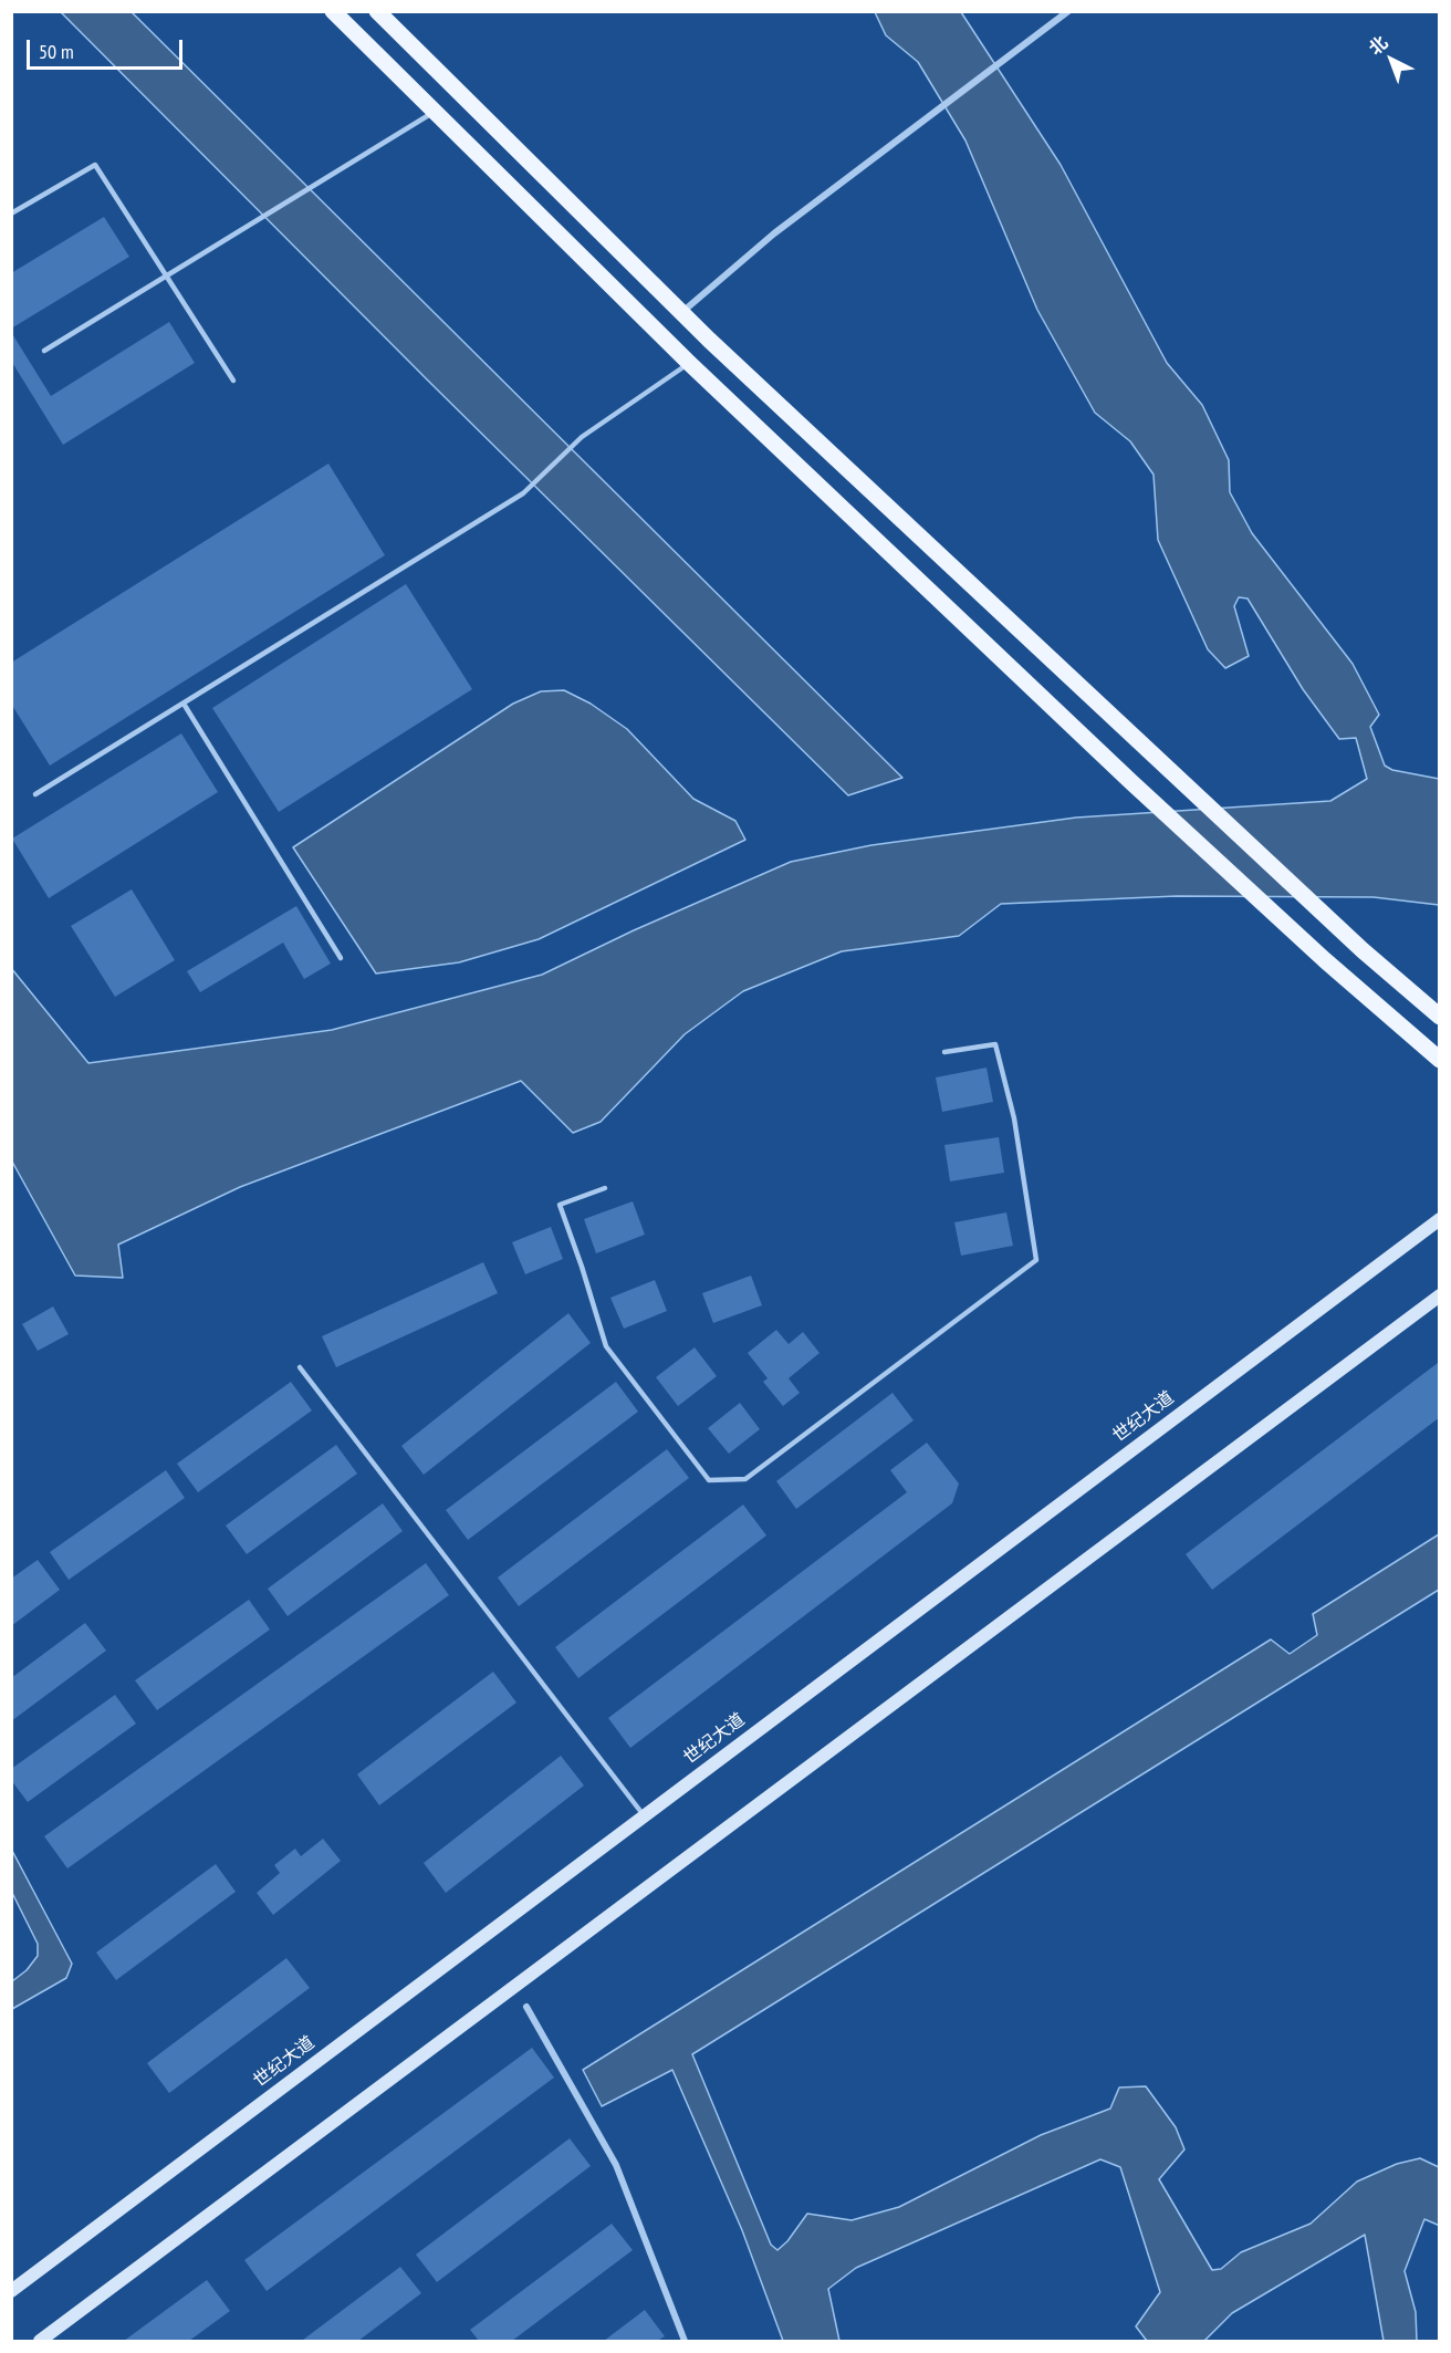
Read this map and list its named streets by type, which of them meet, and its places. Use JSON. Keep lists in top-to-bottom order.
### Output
{
  "streets": {
    "main road": ["世纪大道"]
  },
  "scale_bar": "50 m",
  "north": "top left"
}
